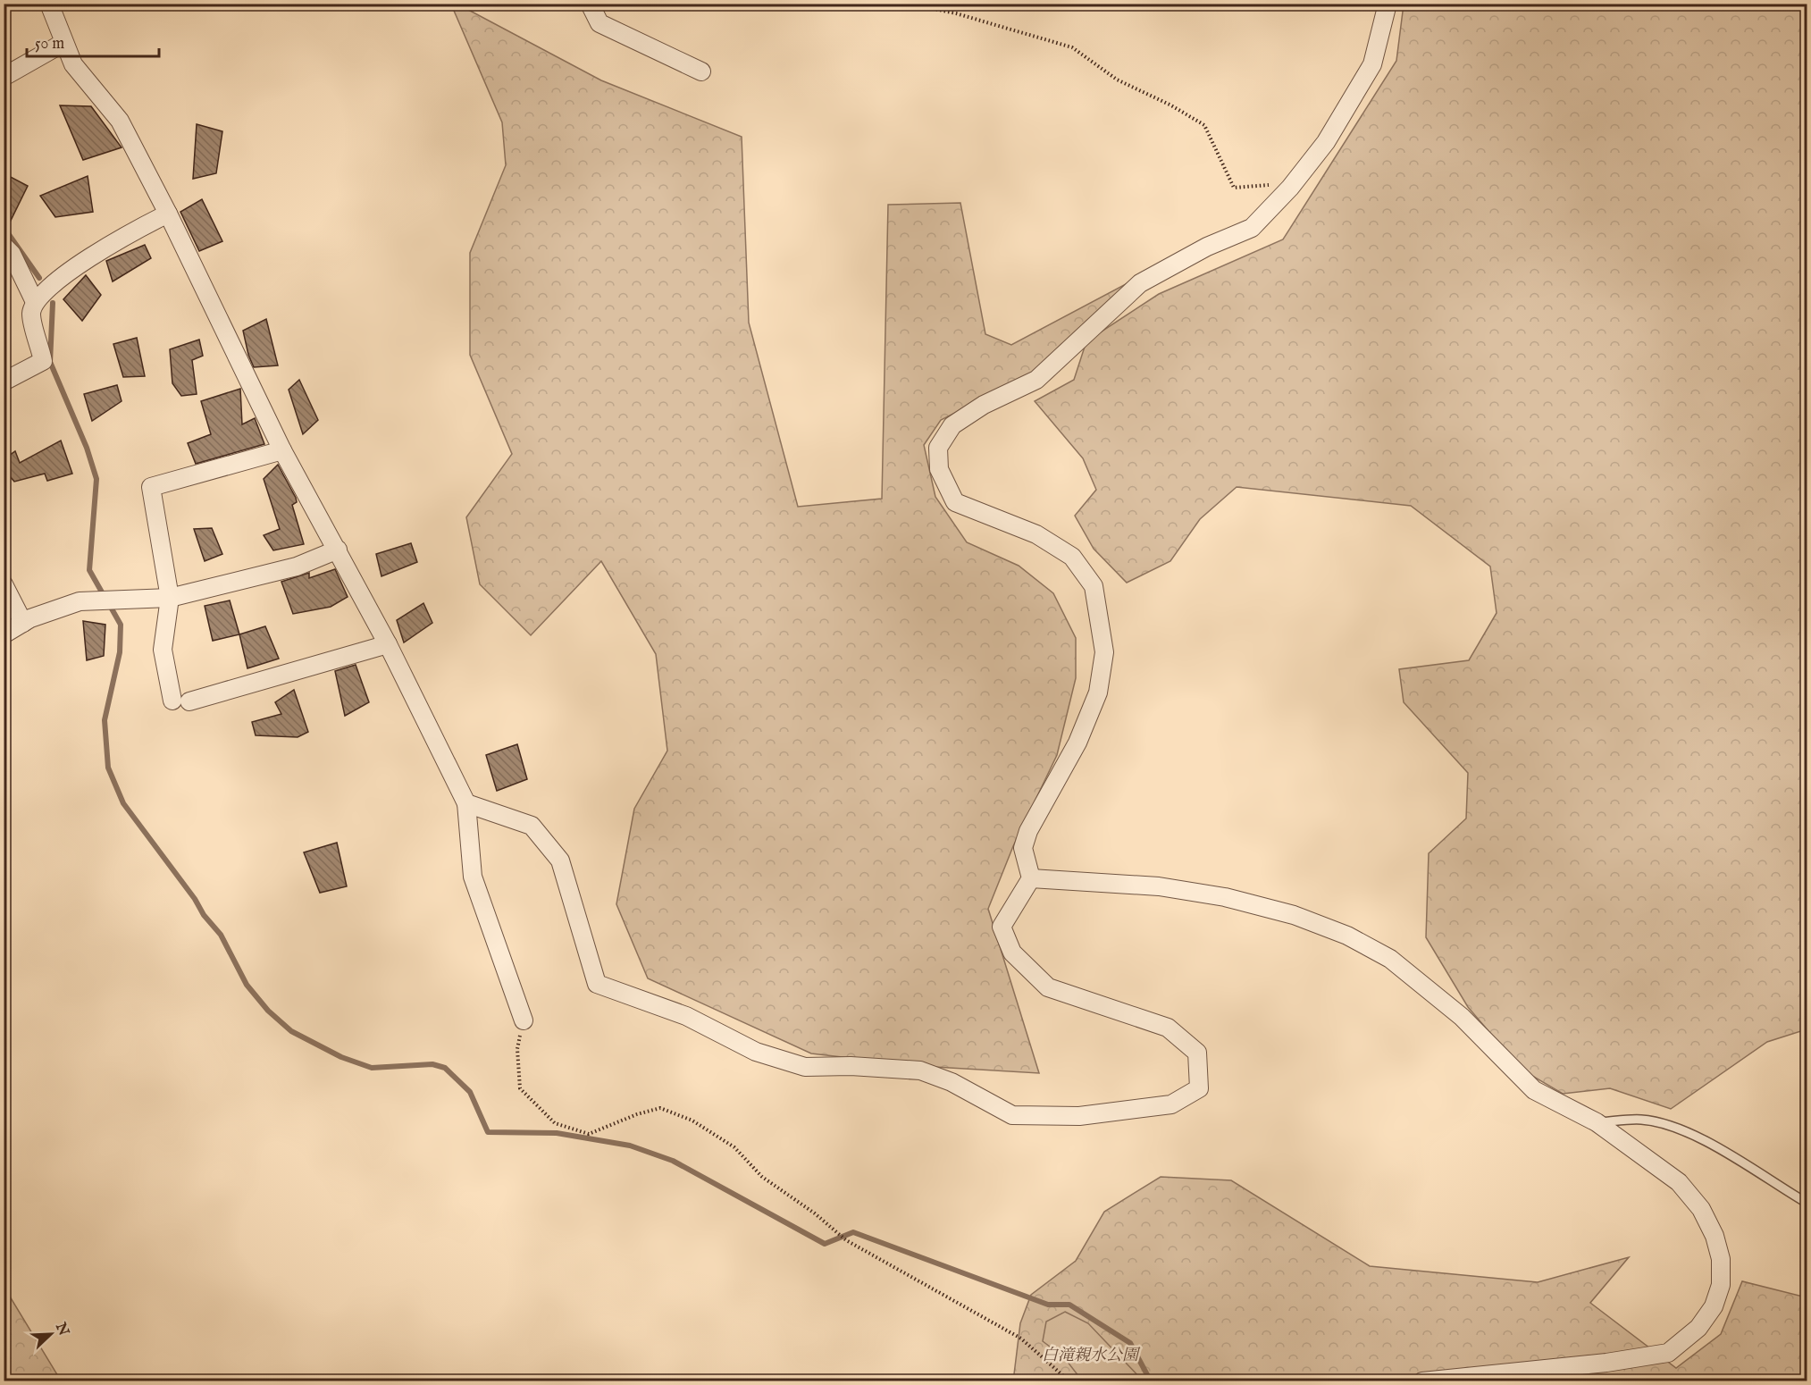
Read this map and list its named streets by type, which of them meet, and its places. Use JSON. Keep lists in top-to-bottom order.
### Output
{
  "parks": ["白滝親水公園"],
  "scale_bar": "50 m",
  "north": "top right"
}
